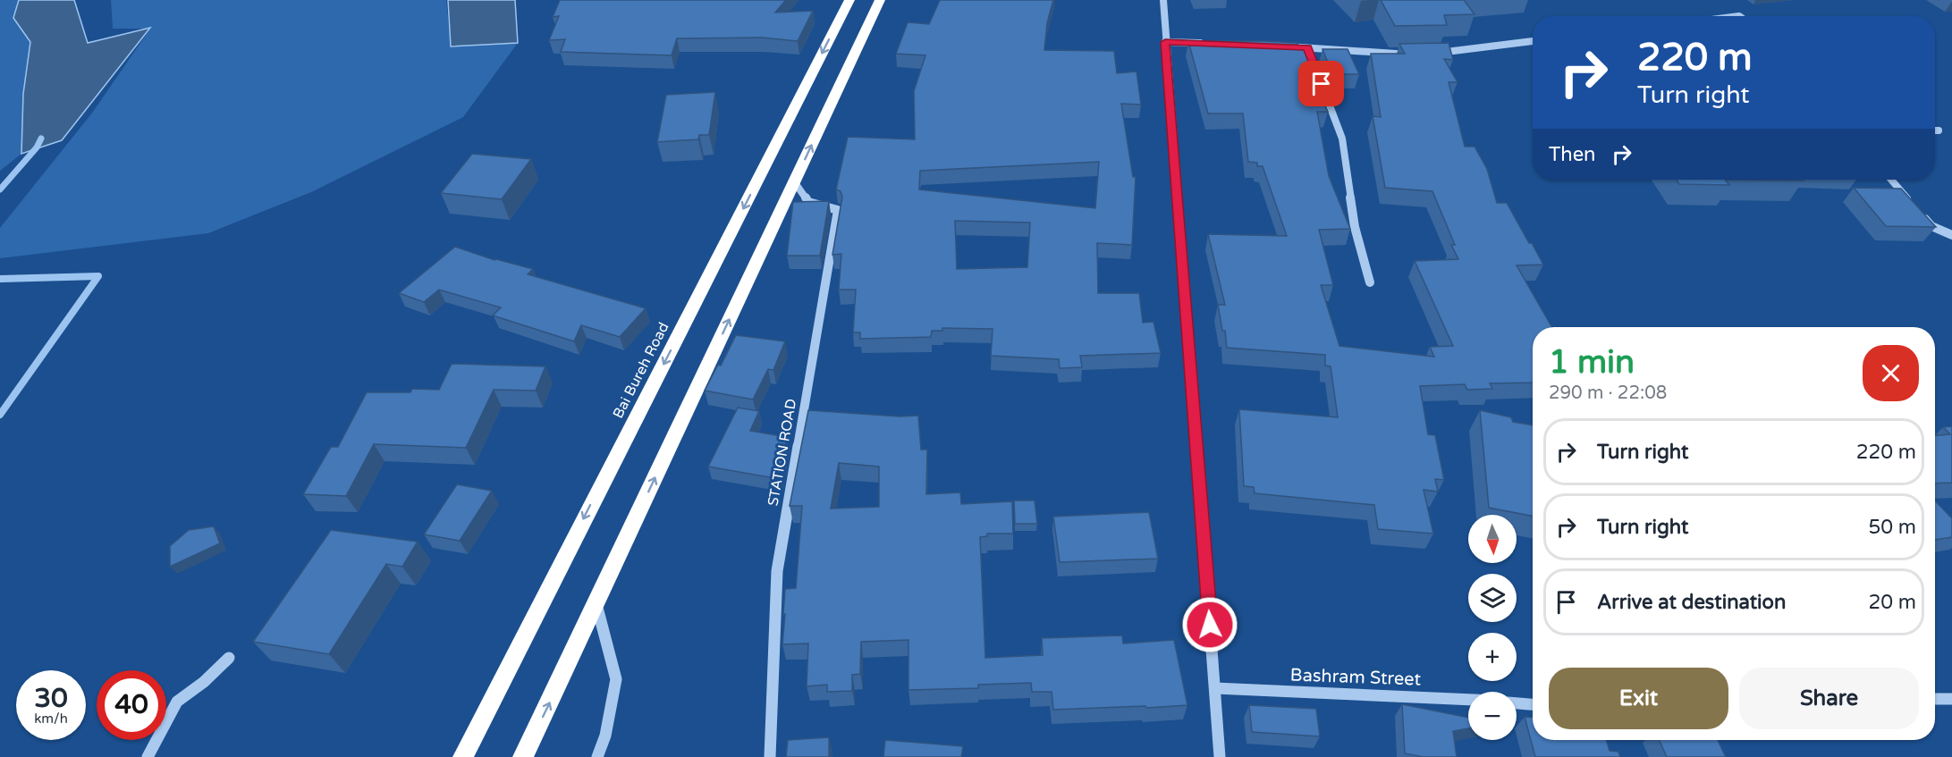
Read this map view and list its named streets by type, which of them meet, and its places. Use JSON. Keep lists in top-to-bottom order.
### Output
{
  "streets": {
    "highway": ["Bai Bureh Road"],
    "street": ["STATION ROAD", "Bashram Street"]
  },
  "north": "bottom",
  "page": {
    "turn": ["220 m", "Turn right"],
    "then": "Then",
    "heading": ["1 min", "290 m · 22:08"],
    "list": [
      {
        "name": "Turn right",
        "value": "220 m"
      },
      {
        "name": "Turn right",
        "value": "50 m"
      },
      {
        "name": "Arrive at destination",
        "value": "20 m"
      }
    ],
    "map_buttons": ["+", "−"],
    "buttons": ["Exit", "Share"],
    "speed": "30 km/h",
    "limit": "40"
  }
}
